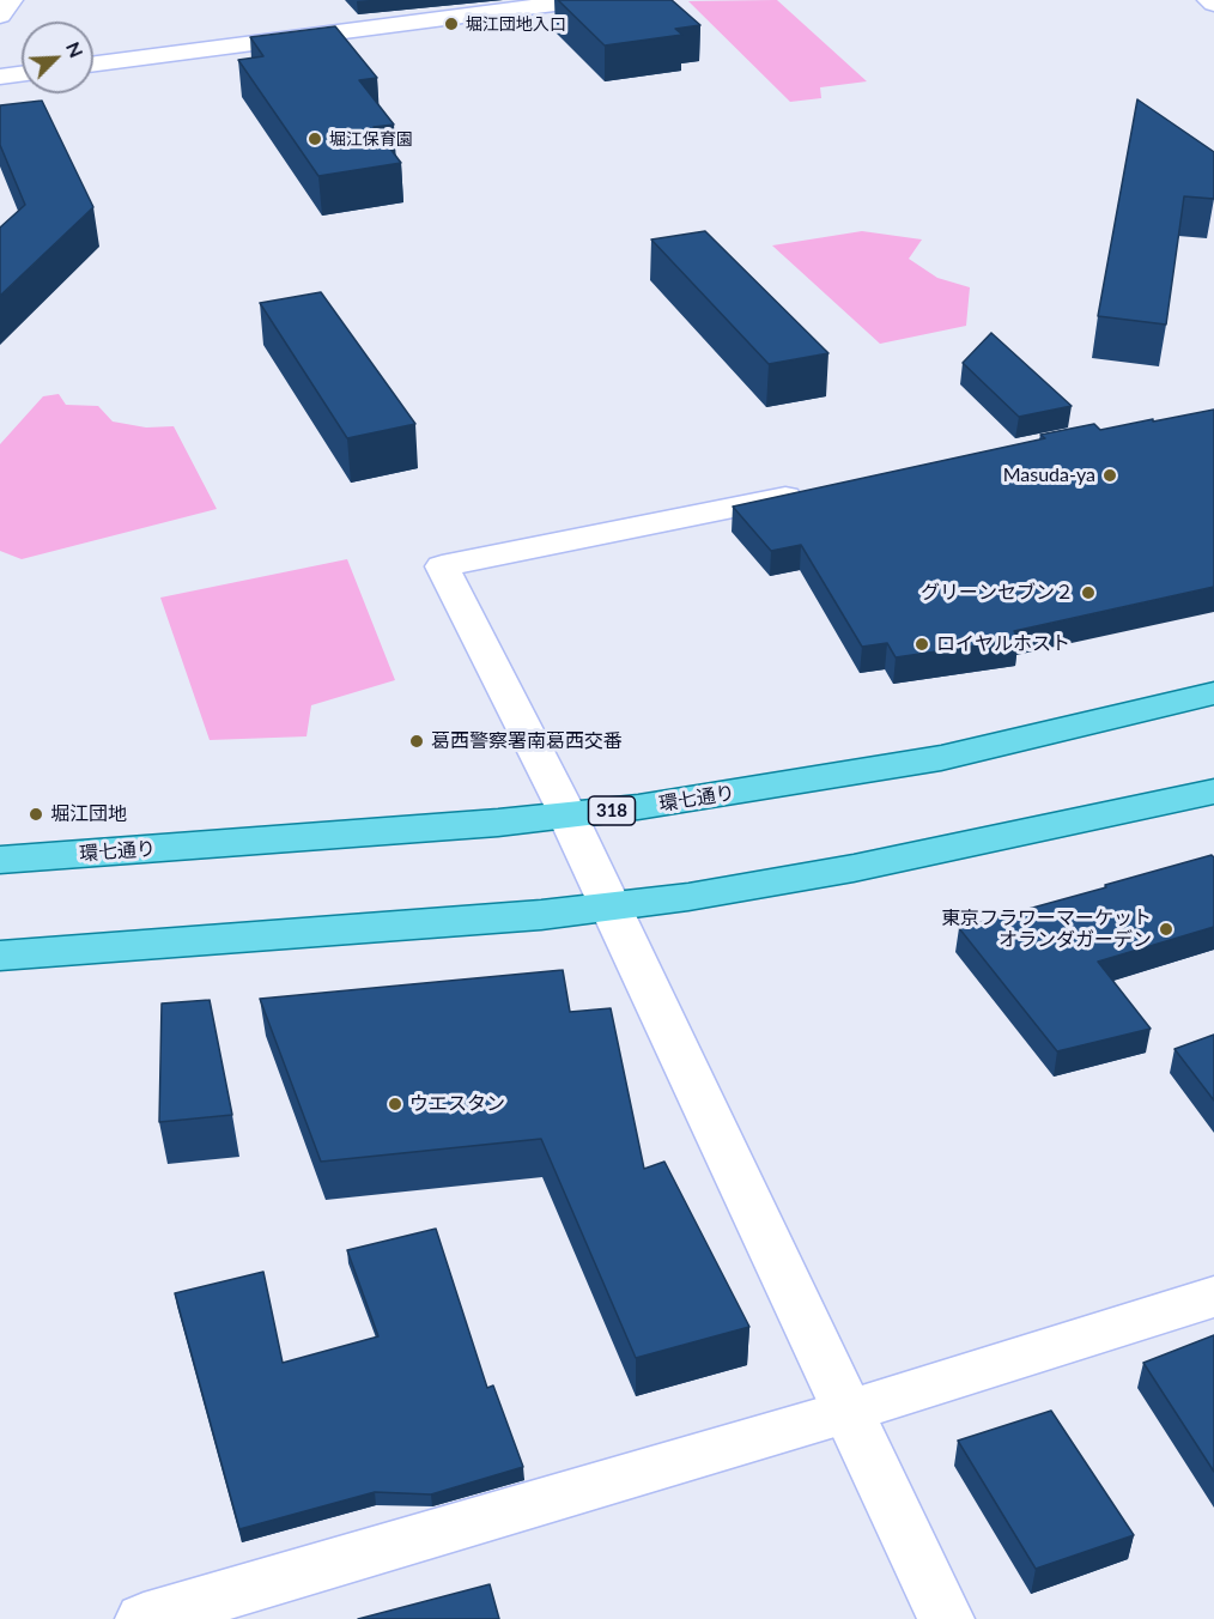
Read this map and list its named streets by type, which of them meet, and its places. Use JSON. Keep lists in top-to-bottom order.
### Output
{
  "streets": {
    "main road": ["環七通り", "318"]
  },
  "places": [
    "堀江団地入口",
    "堀江保育園",
    "Masuda-ya",
    "グリーンセブン２",
    "ロイヤルホスト",
    "葛西警察署南葛西交番",
    "堀江団地",
    "東京フラワーマーケット オランダガーデン",
    "ウエスタン"
  ],
  "north": "top right"
}
